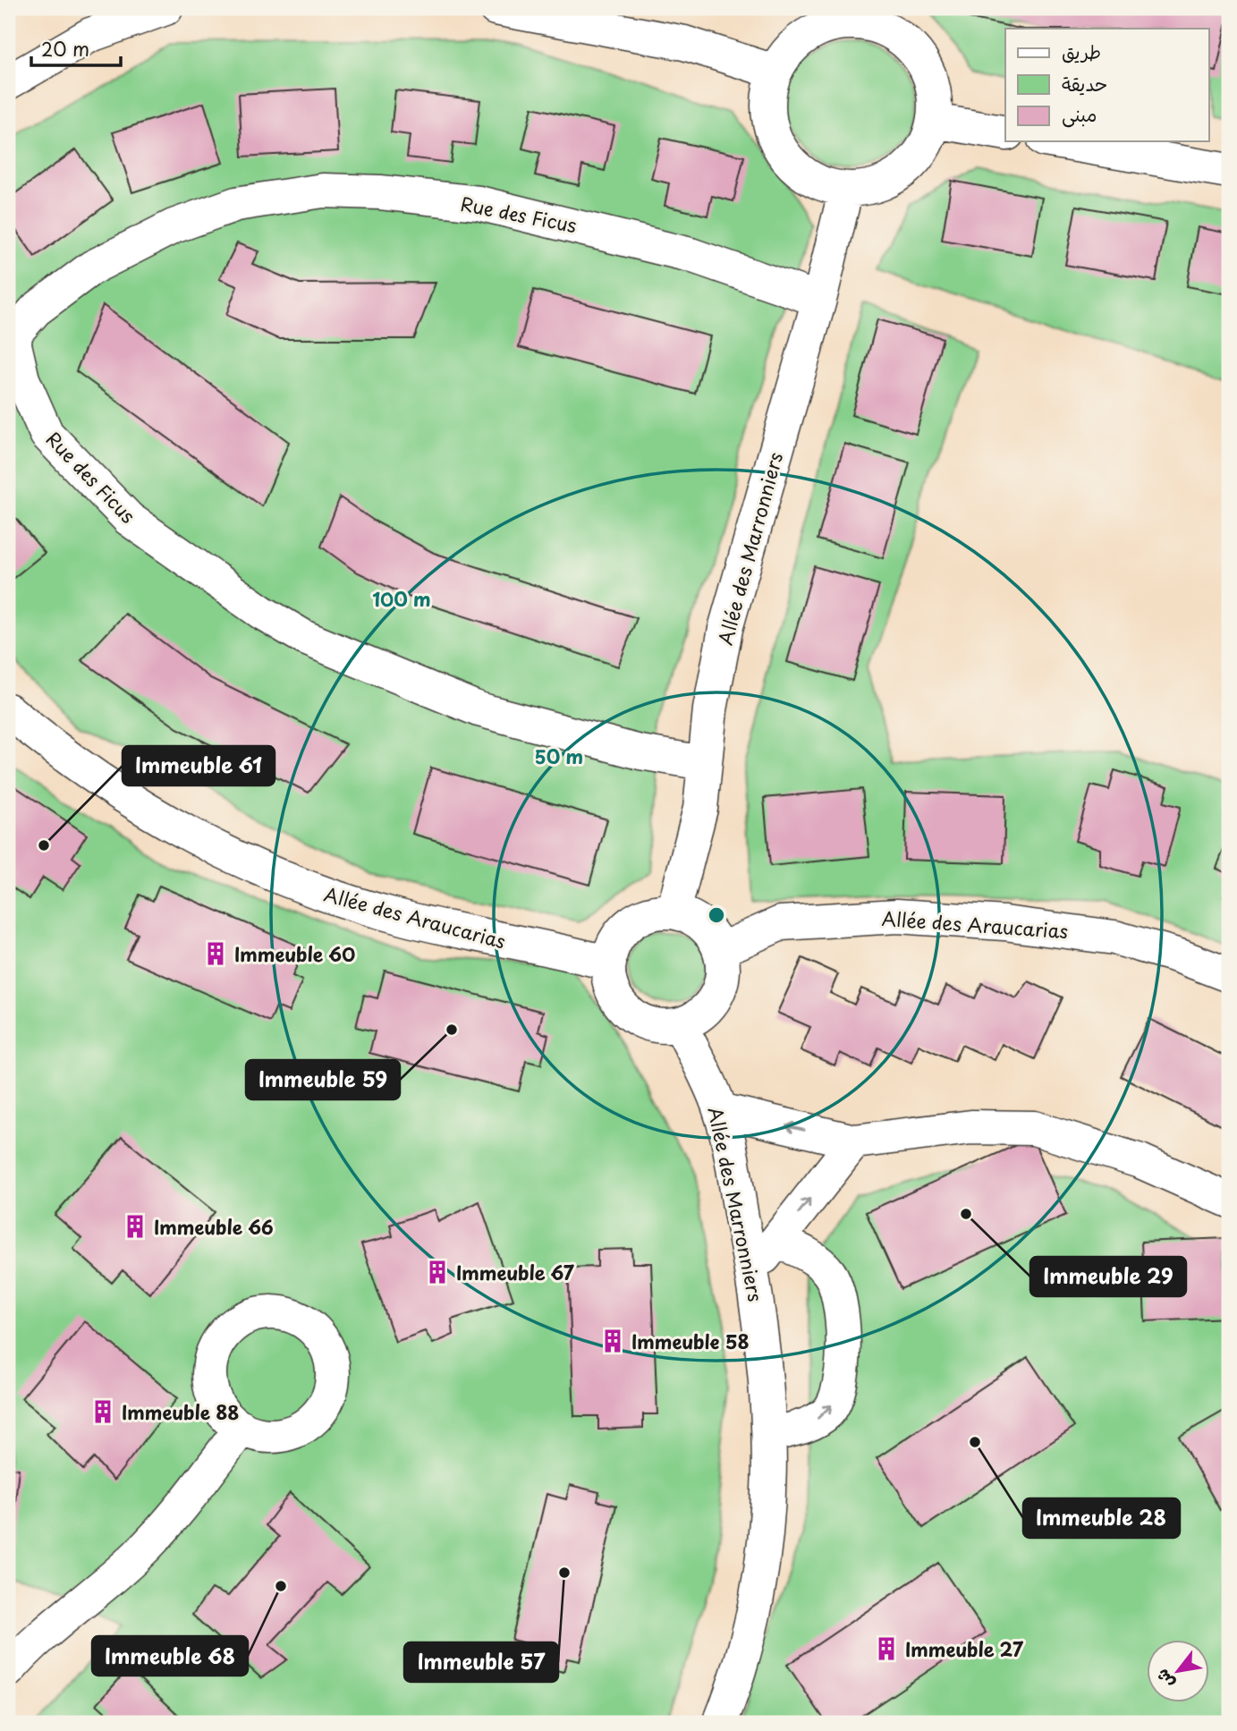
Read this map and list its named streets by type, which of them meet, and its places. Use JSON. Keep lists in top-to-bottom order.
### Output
{
  "streets": {
    "street": ["Rue des Ficus", "Allée des Marronniers", "Allée des Araucarias"]
  },
  "crossings": [
    ["Rue des Ficus", "Allée des Marronniers"],
    ["Allée des Marronniers", "Allée des Araucarias"]
  ],
  "places": {
    "other": [
      "Immeuble 61",
      "Immeuble 59",
      "Immeuble 29",
      "Immeuble 28",
      "Immeuble 57",
      "Immeuble 68"
    ],
    "building": [
      "Immeuble 60",
      "Immeuble 66",
      "Immeuble 67",
      "Immeuble 58",
      "Immeuble 88",
      "Immeuble 27"
    ]
  },
  "legend": ["طريق", "حديقة", "مبنى"],
  "scale_bar": "20 m",
  "north": "bottom left",
  "rings": ["100 m", "50 m"]
}
